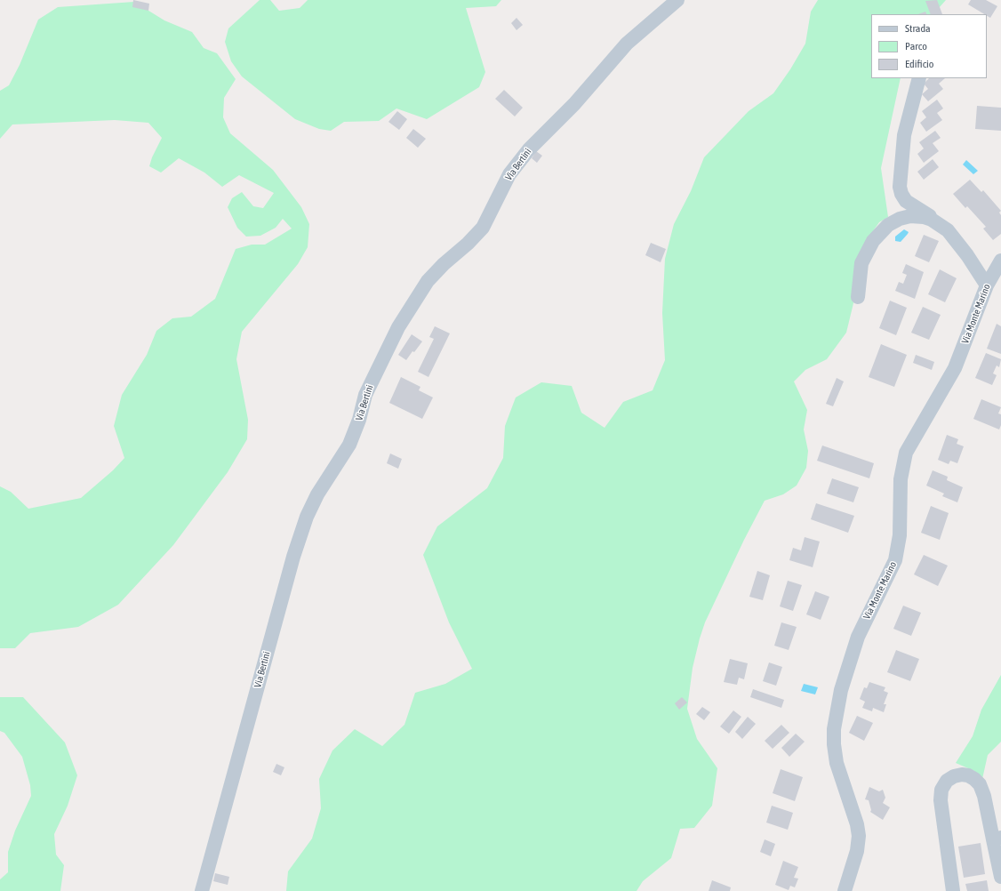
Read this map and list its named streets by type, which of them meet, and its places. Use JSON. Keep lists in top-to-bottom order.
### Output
{
  "streets": {
    "street": ["Via Bertini", "Via Monte Marino"]
  },
  "legend": ["Strada", "Parco", "Edificio"]
}
